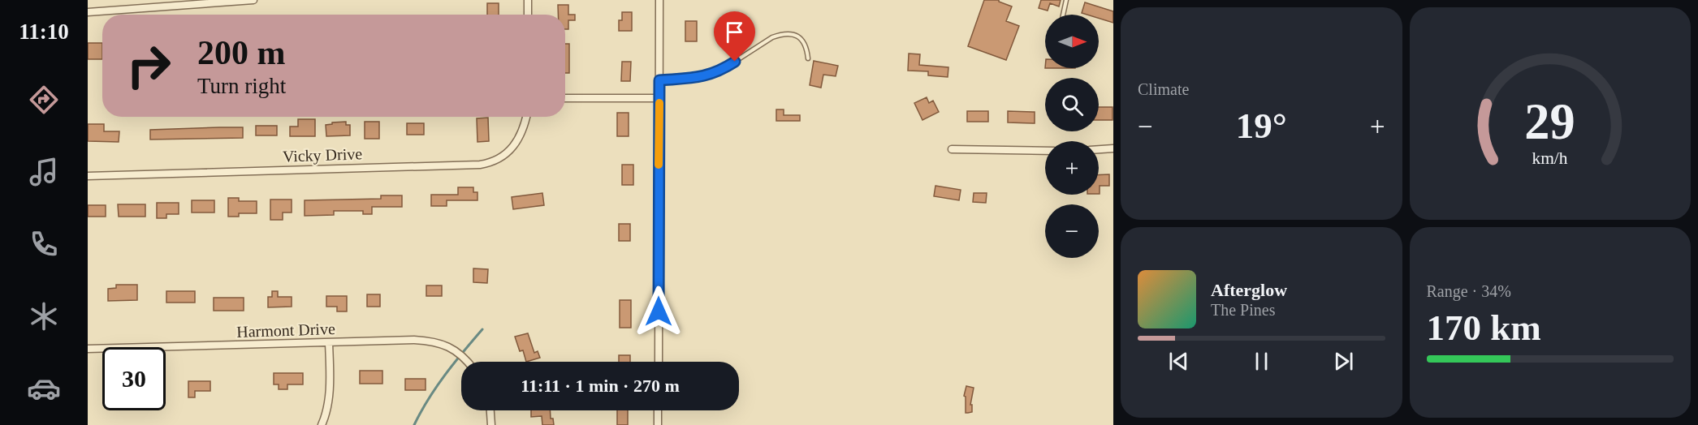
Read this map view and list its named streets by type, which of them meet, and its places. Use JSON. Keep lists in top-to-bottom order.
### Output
{
  "streets": {
    "street": ["Vicky Drive", "Harmont Drive"]
  },
  "north": "right",
  "page": {
    "tabs": "11:10",
    "tile": [
      "Climate",
      ["Range · 34%", "170 km"]
    ],
    "map_buttons": ["+", "−"],
    "turn": ["200 m", "Turn right"],
    "heat": ["−", "19°", "+"],
    "song": ["Afterglow", "The Pines"],
    "limit": "30",
    "trip": "11:11 · 1 min · 270 m",
    "gauge": ["29", "km/h"]
  }
}
